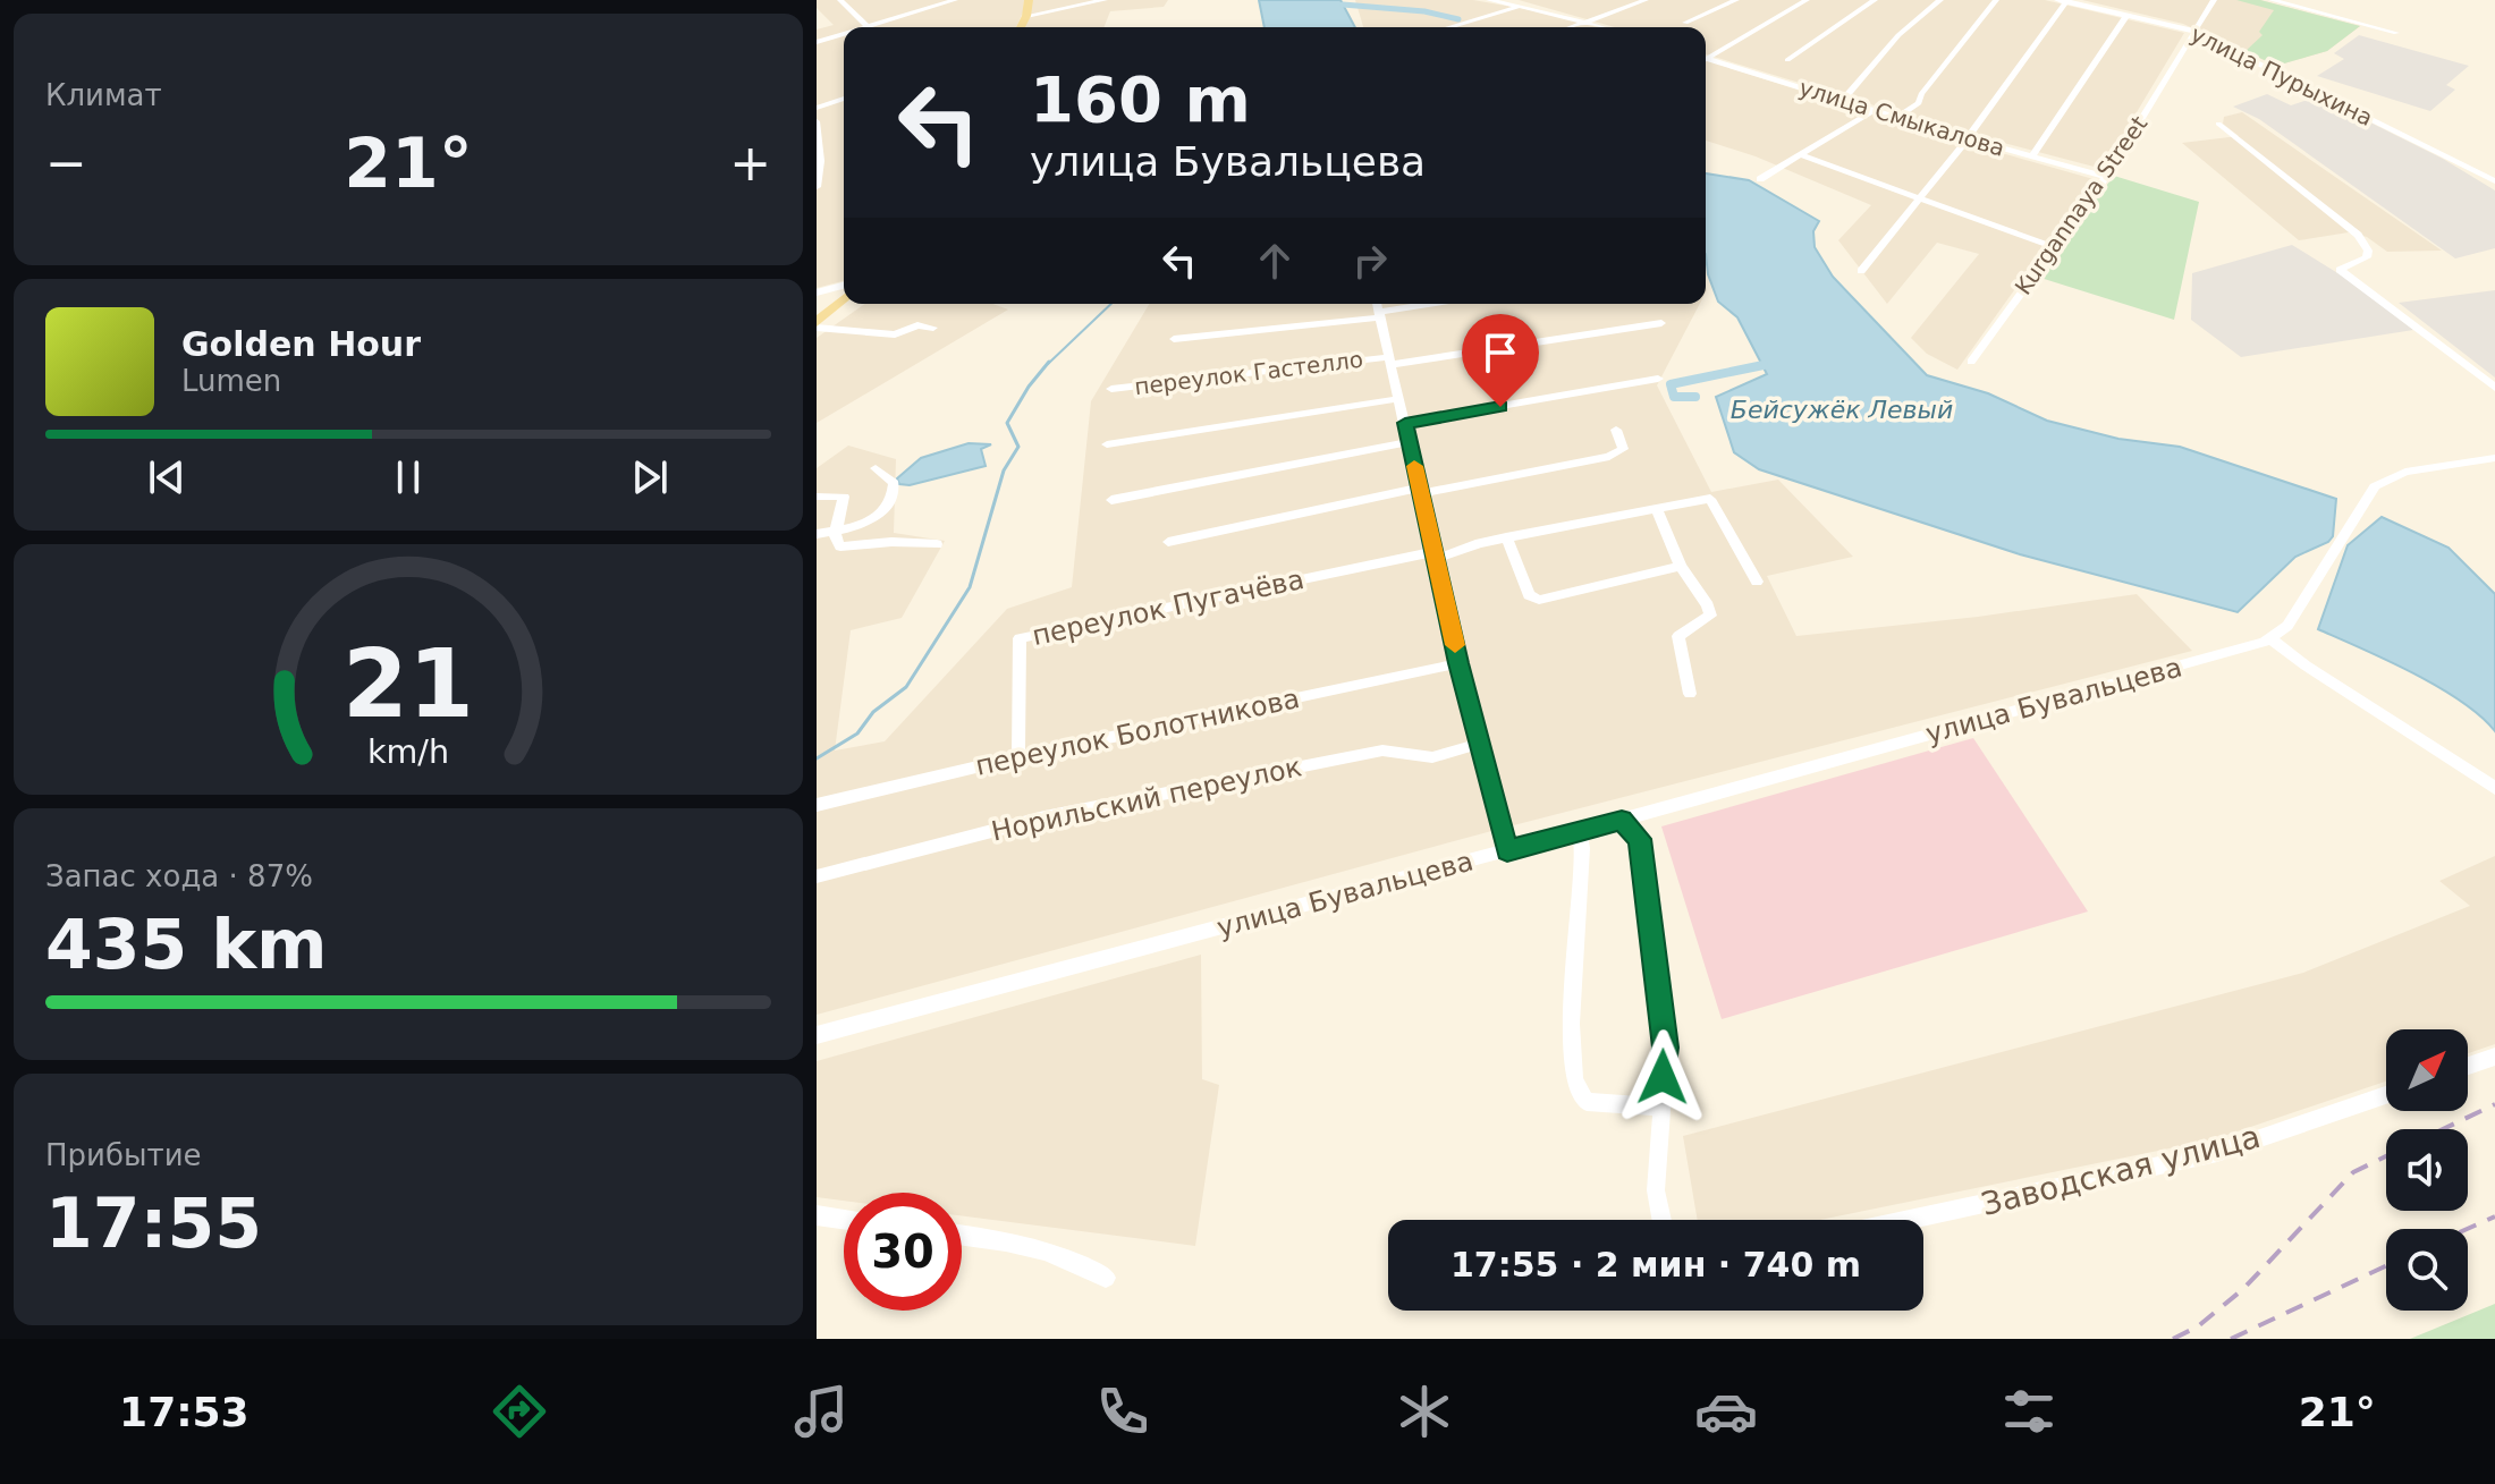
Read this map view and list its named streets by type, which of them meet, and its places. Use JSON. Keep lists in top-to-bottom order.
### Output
{
  "streets": {
    "street": [
      "улица Пурыхина",
      "улица Смыкалова",
      "Kurgannaya Street",
      "переулок Гастелло",
      "переулок Пугачёва",
      "улица Бувальцева",
      "переулок Болотникова",
      "Норильский переулок",
      "Заводская улица"
    ]
  },
  "crossings": [
    ["улица Пурыхина", "Kurgannaya Street"],
    ["улица Смыкалова", "Kurgannaya Street"],
    ["переулок Пугачёва", "переулок Болотникова"]
  ],
  "water": ["Бейсужёк Левый"],
  "north": "top right",
  "page": {
    "tile": [
      "Климат",
      ["Запас хода · 87%", "435 km"],
      ["Прибытие", "17:55"]
    ],
    "turn": ["160 m", "улица Бувальцева"],
    "heat": ["−", "21°", "+"],
    "song": ["Golden Hour", "Lumen"],
    "limit": "30",
    "trip": "17:55 · 2 мин · 740 m",
    "tabs": ["17:53", "21°"],
    "gauge": ["21", "km/h"]
  }
}
